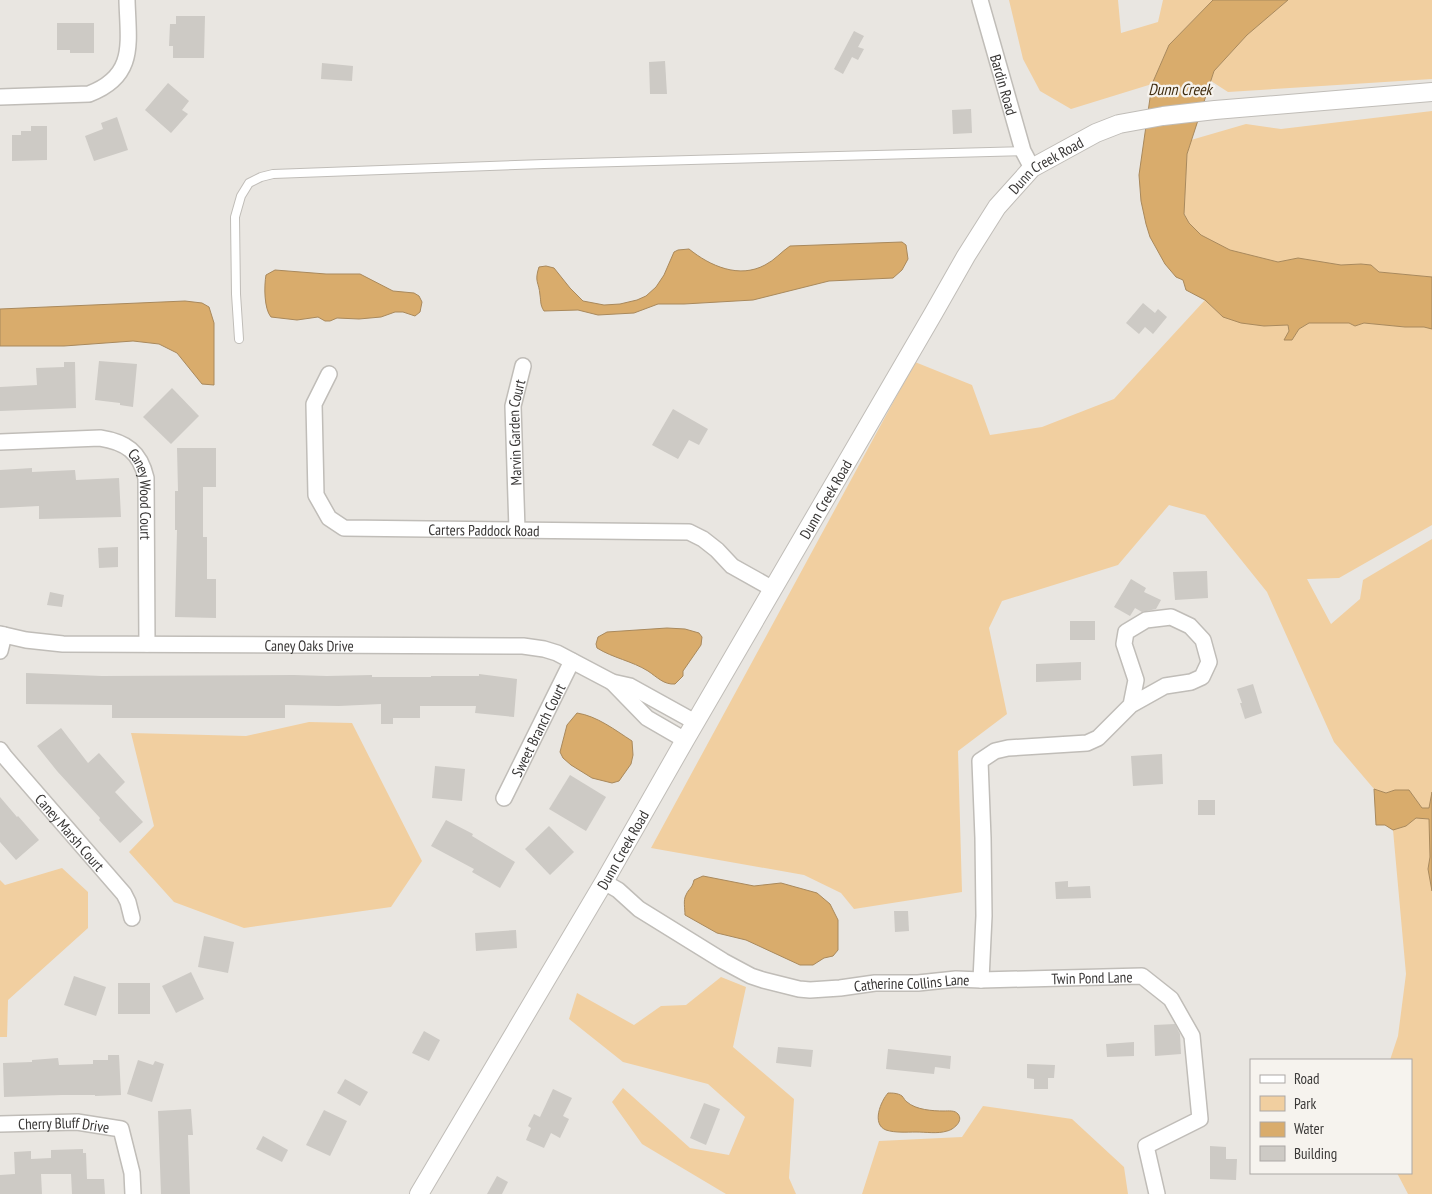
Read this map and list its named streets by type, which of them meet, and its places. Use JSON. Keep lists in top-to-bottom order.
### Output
{
  "streets": {
    "street": [
      "Bardin Road",
      "Dunn Creek Road",
      "Marvin Garden Court",
      "Caney Wood Court",
      "Carters Paddock Road",
      "Caney Oaks Drive",
      "Sweet Branch Court",
      "Caney Marsh Court",
      "Twin Pond Lane",
      "Catherine Collins Lane",
      "Cherry Bluff Drive"
    ]
  },
  "crossings": [
    ["Bardin Road", "Dunn Creek Road"],
    ["Dunn Creek Road", "Carters Paddock Road"],
    ["Dunn Creek Road", "Caney Oaks Drive"],
    ["Dunn Creek Road", "Catherine Collins Lane"],
    ["Marvin Garden Court", "Carters Paddock Road"],
    ["Caney Wood Court", "Caney Oaks Drive"],
    ["Caney Oaks Drive", "Sweet Branch Court"],
    ["Twin Pond Lane", "Catherine Collins Lane"]
  ],
  "water": ["Dunn Creek"],
  "legend": [
    "Road",
    "Park",
    "Water",
    "Building"
  ]
}
